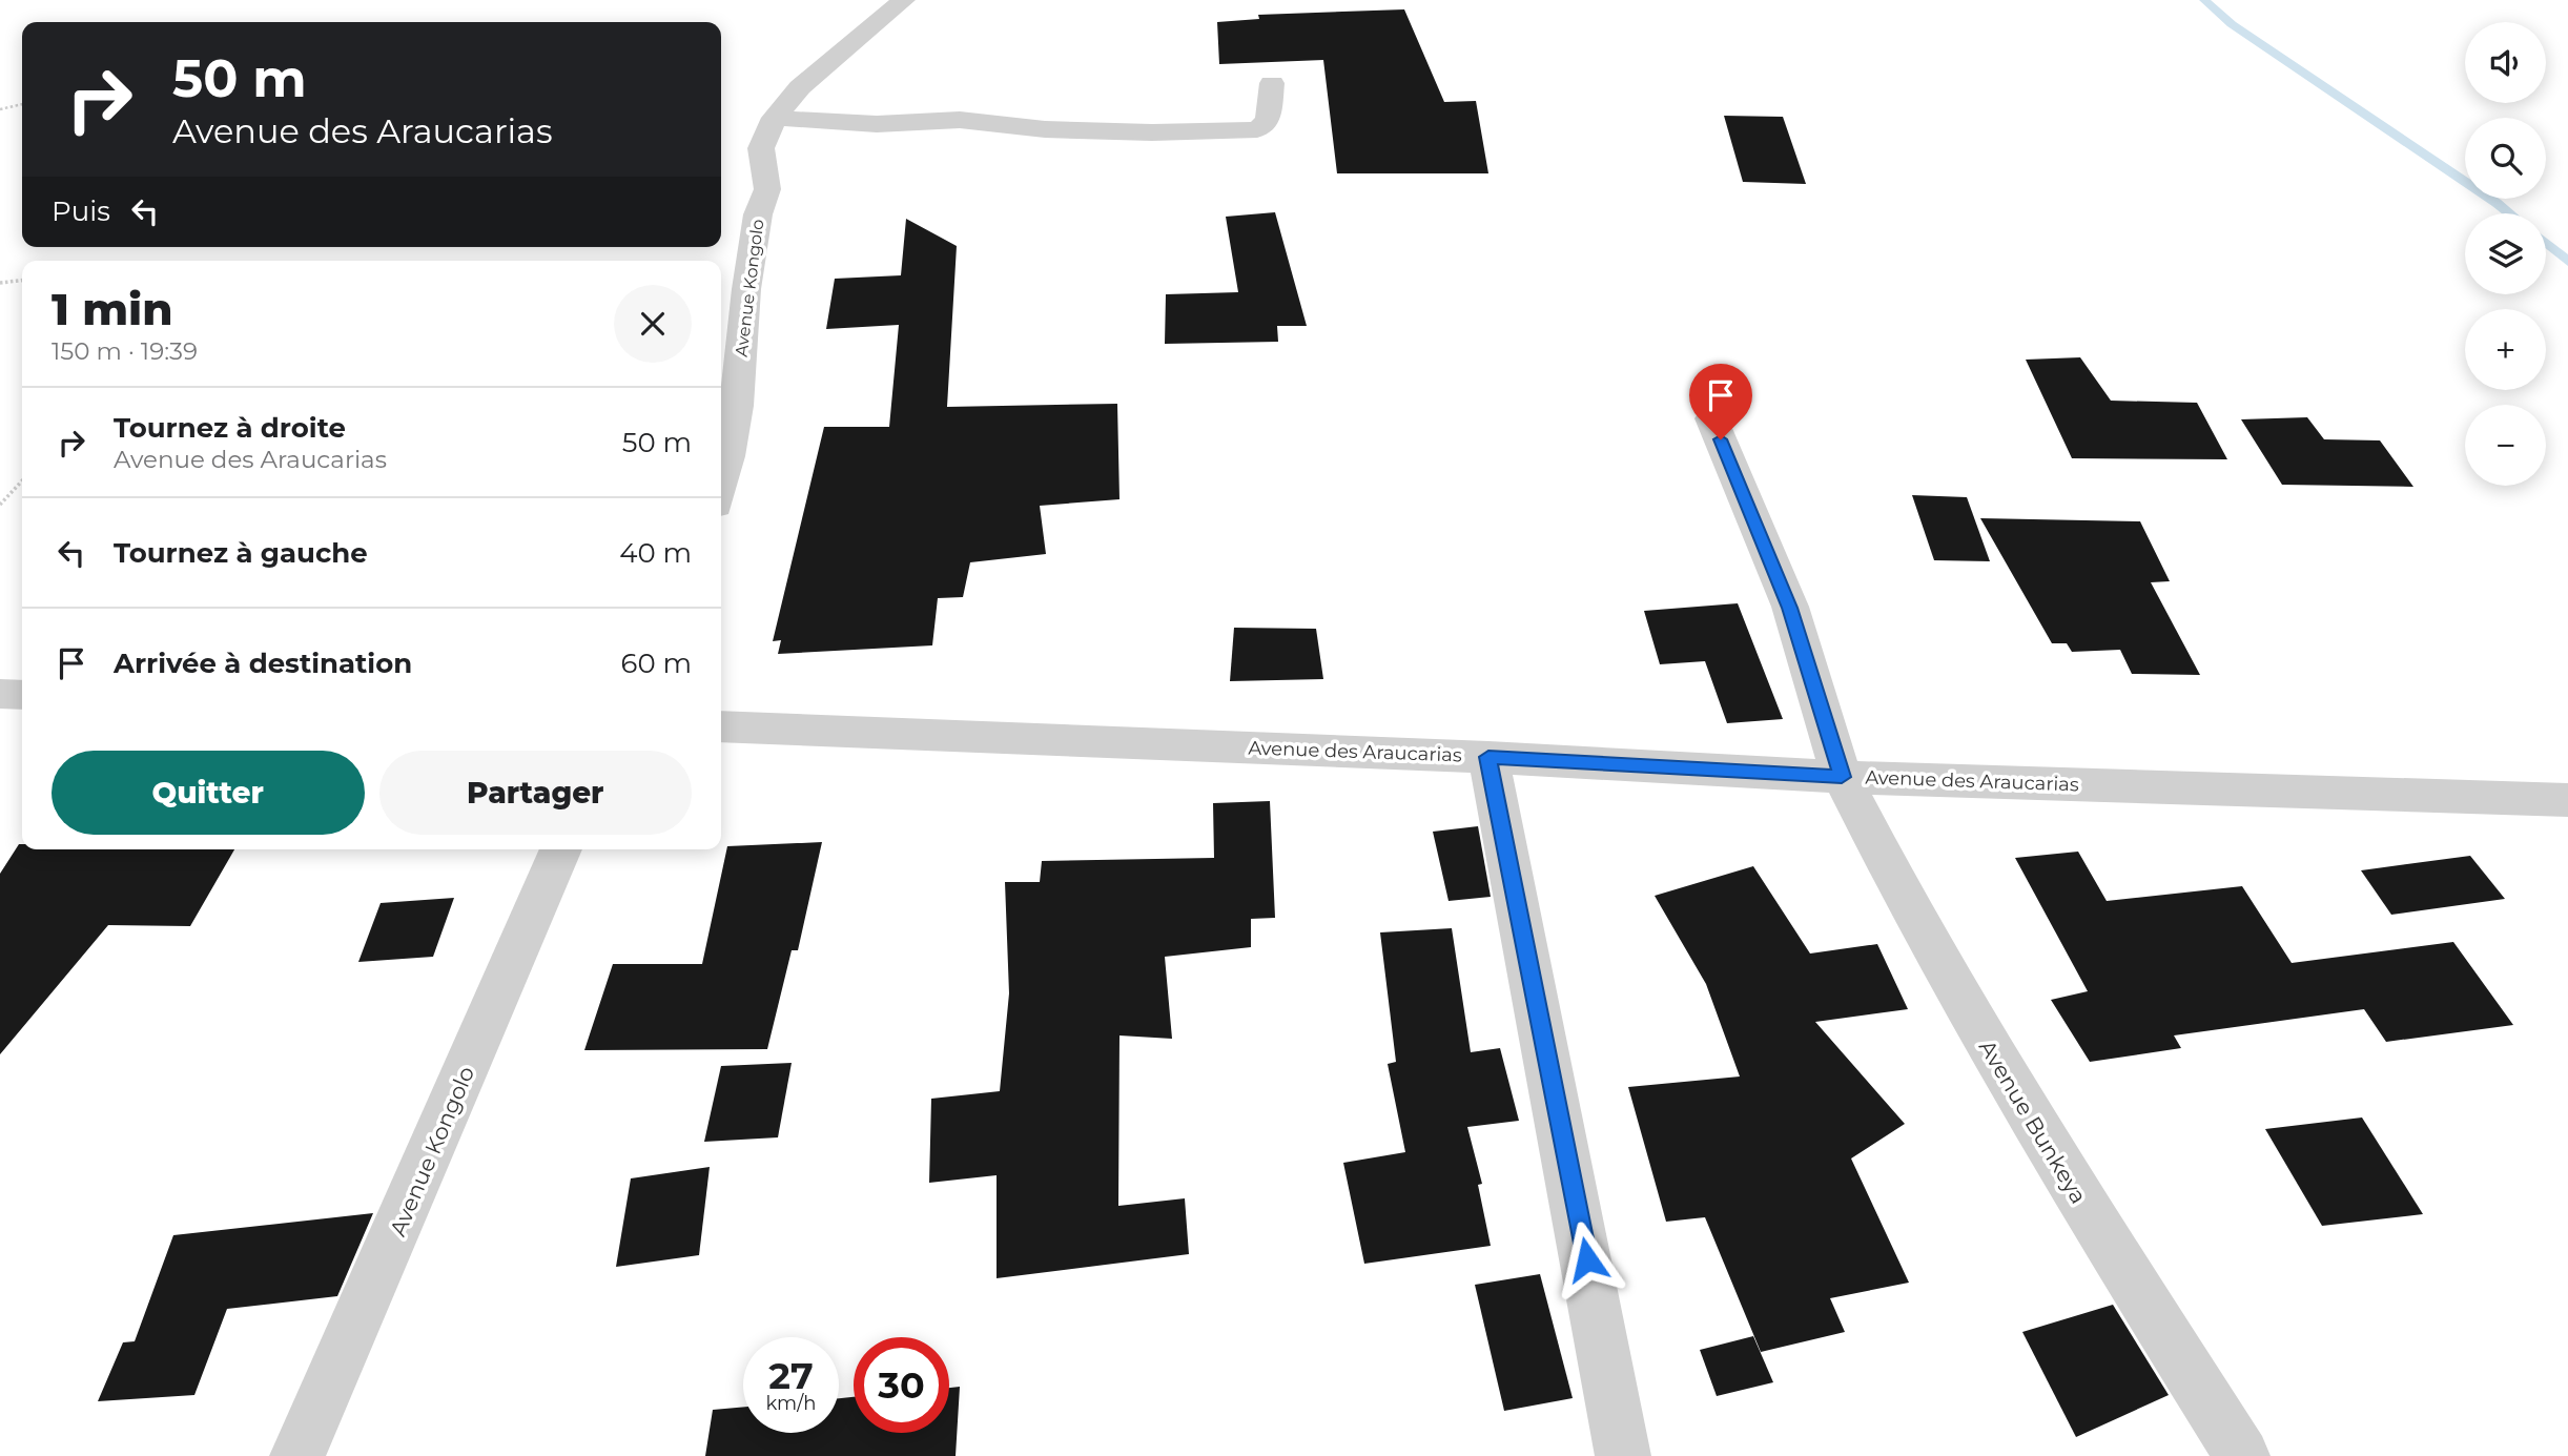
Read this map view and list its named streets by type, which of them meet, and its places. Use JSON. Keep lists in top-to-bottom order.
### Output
{
  "streets": {
    "street": ["Avenue Kongolo", "Avenue des Araucarias", "Avenue Bunkeya"]
  },
  "crossings": [
    ["Avenue des Araucarias", "Avenue Bunkeya"]
  ],
  "page": {
    "map_buttons": ["+", "−"],
    "turn": ["50 m", "Avenue des Araucarias"],
    "then": "Puis",
    "heading": ["1 min", "150 m · 19:39"],
    "list": [
      {
        "name": "Tournez à droite",
        "note": "Avenue des Araucarias",
        "value": "50 m"
      },
      {
        "name": "Tournez à gauche",
        "value": "40 m"
      },
      {
        "name": "Arrivée à destination",
        "value": "60 m"
      }
    ],
    "buttons": ["Quitter", "Partager"],
    "speed": "27 km/h",
    "limit": "30"
  }
}
